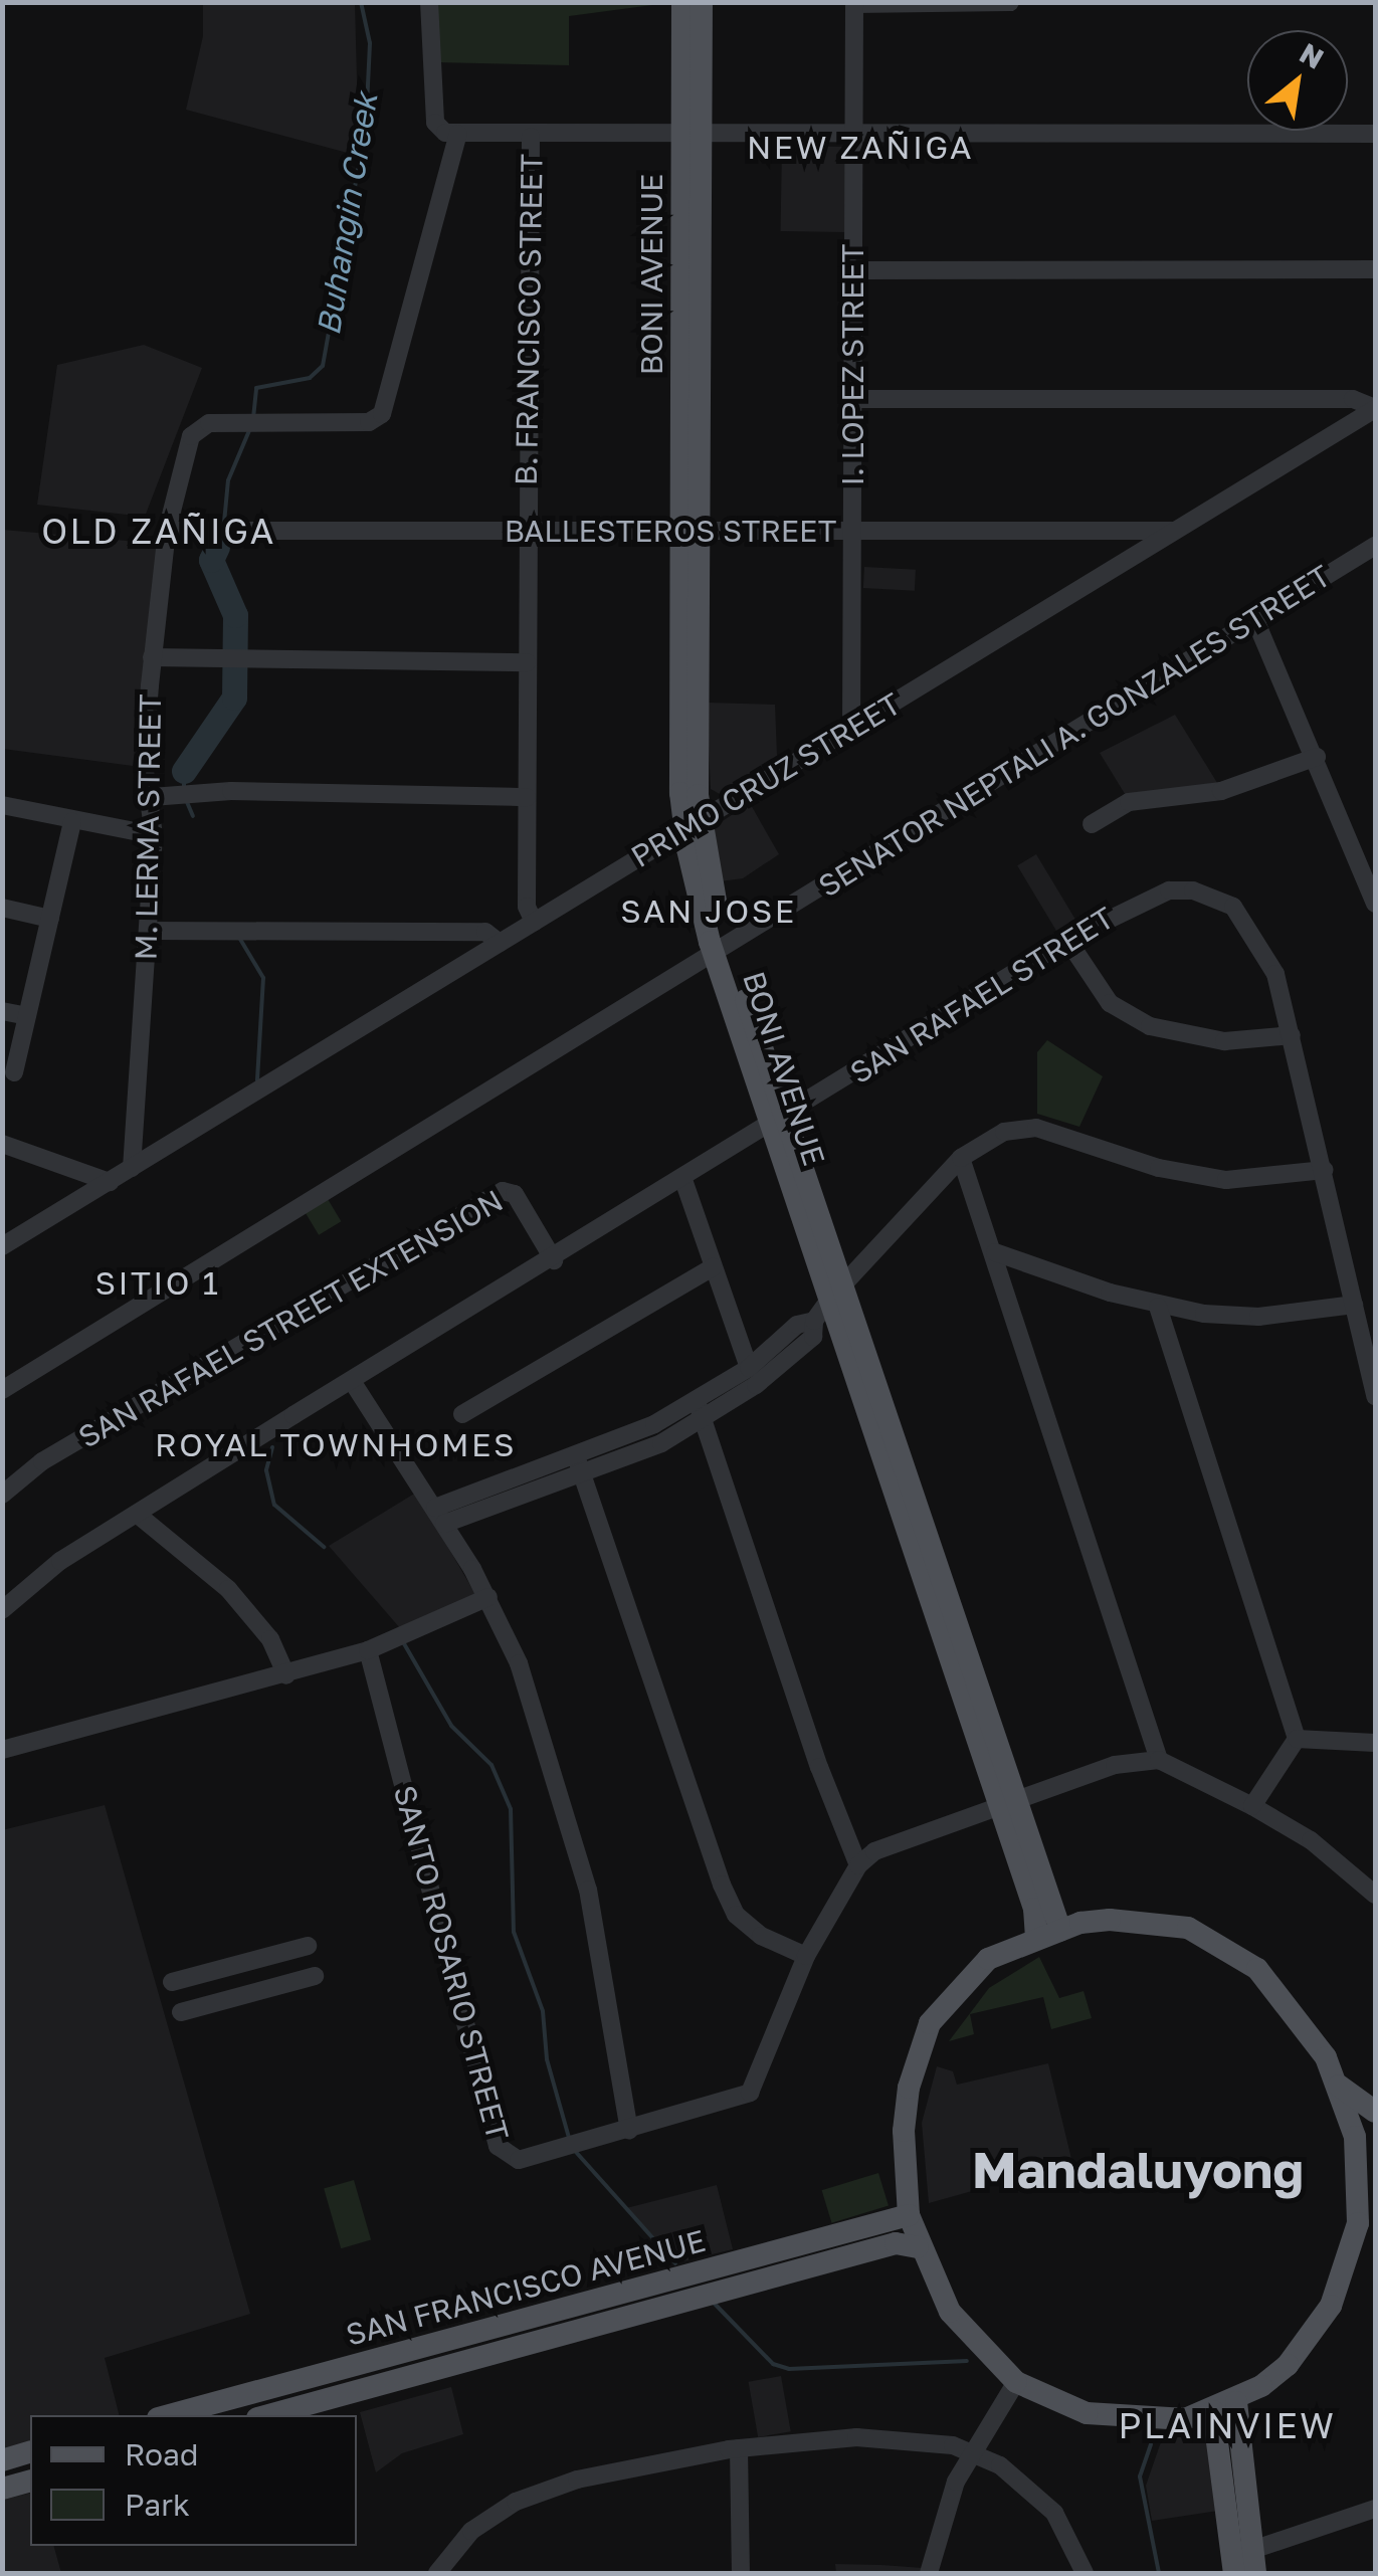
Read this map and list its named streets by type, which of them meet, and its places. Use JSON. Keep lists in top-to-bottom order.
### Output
{
  "streets": {
    "main road": ["BONI AVENUE", "SAN FRANCISCO AVENUE"],
    "street": [
      "B. FRANCISCO STREET",
      "I. LOPEZ STREET",
      "BALLESTEROS STREET",
      "SENATOR NEPTALI A. GONZALES STREET",
      "PRIMO CRUZ STREET",
      "M. LERMA STREET",
      "SAN RAFAEL STREET",
      "SAN RAFAEL STREET EXTENSION",
      "SANTO ROSARIO STREET"
    ]
  },
  "crossings": [
    ["BONI AVENUE", "BALLESTEROS STREET"],
    ["BONI AVENUE", "SENATOR NEPTALI A. GONZALES STREET"],
    ["BONI AVENUE", "PRIMO CRUZ STREET"],
    ["BONI AVENUE", "SAN RAFAEL STREET"],
    ["BONI AVENUE", "SANTO ROSARIO STREET"],
    ["B. FRANCISCO STREET", "BALLESTEROS STREET"],
    ["B. FRANCISCO STREET", "PRIMO CRUZ STREET"],
    ["I. LOPEZ STREET", "BALLESTEROS STREET"],
    ["I. LOPEZ STREET", "PRIMO CRUZ STREET"],
    ["BALLESTEROS STREET", "PRIMO CRUZ STREET"],
    ["BALLESTEROS STREET", "M. LERMA STREET"],
    ["PRIMO CRUZ STREET", "M. LERMA STREET"],
    ["SAN RAFAEL STREET", "SAN RAFAEL STREET EXTENSION"]
  ],
  "districts": [
    "NEW ZAÑIGA",
    "OLD ZAÑIGA",
    "SAN JOSE",
    "SITIO 1",
    "ROYAL TOWNHOMES",
    "Mandaluyong",
    "PLAINVIEW"
  ],
  "water": ["Buhangin Creek"],
  "legend": ["Road", "Park"],
  "north": "top right"
}
